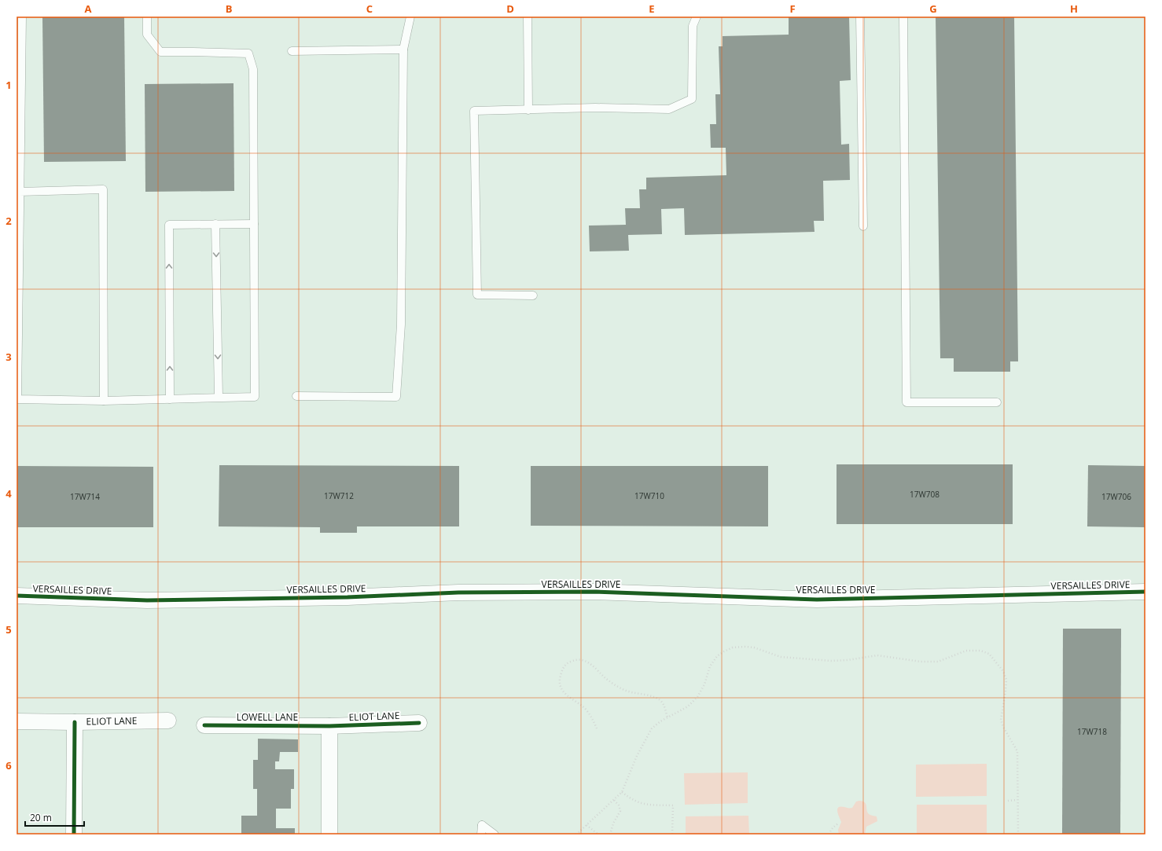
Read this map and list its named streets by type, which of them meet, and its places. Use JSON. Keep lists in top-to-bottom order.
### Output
{
  "streets": {
    "street": ["VERSAILLES DRIVE", "ELIOT LANE", "LOWELL LANE"]
  },
  "crossings": [
    ["ELIOT LANE", "LOWELL LANE"]
  ],
  "house_numbers": [
    "17W708",
    "17W712",
    "17W710",
    "17W714",
    "17W706",
    "17W718"
  ],
  "scale_bar": "20 m",
  "grid": {
    "columns": [
      "A",
      "B",
      "C",
      "D",
      "E",
      "F",
      "G",
      "H"
    ],
    "rows": [
      "1",
      "2",
      "3",
      "4",
      "5",
      "6"
    ]
  }
}
